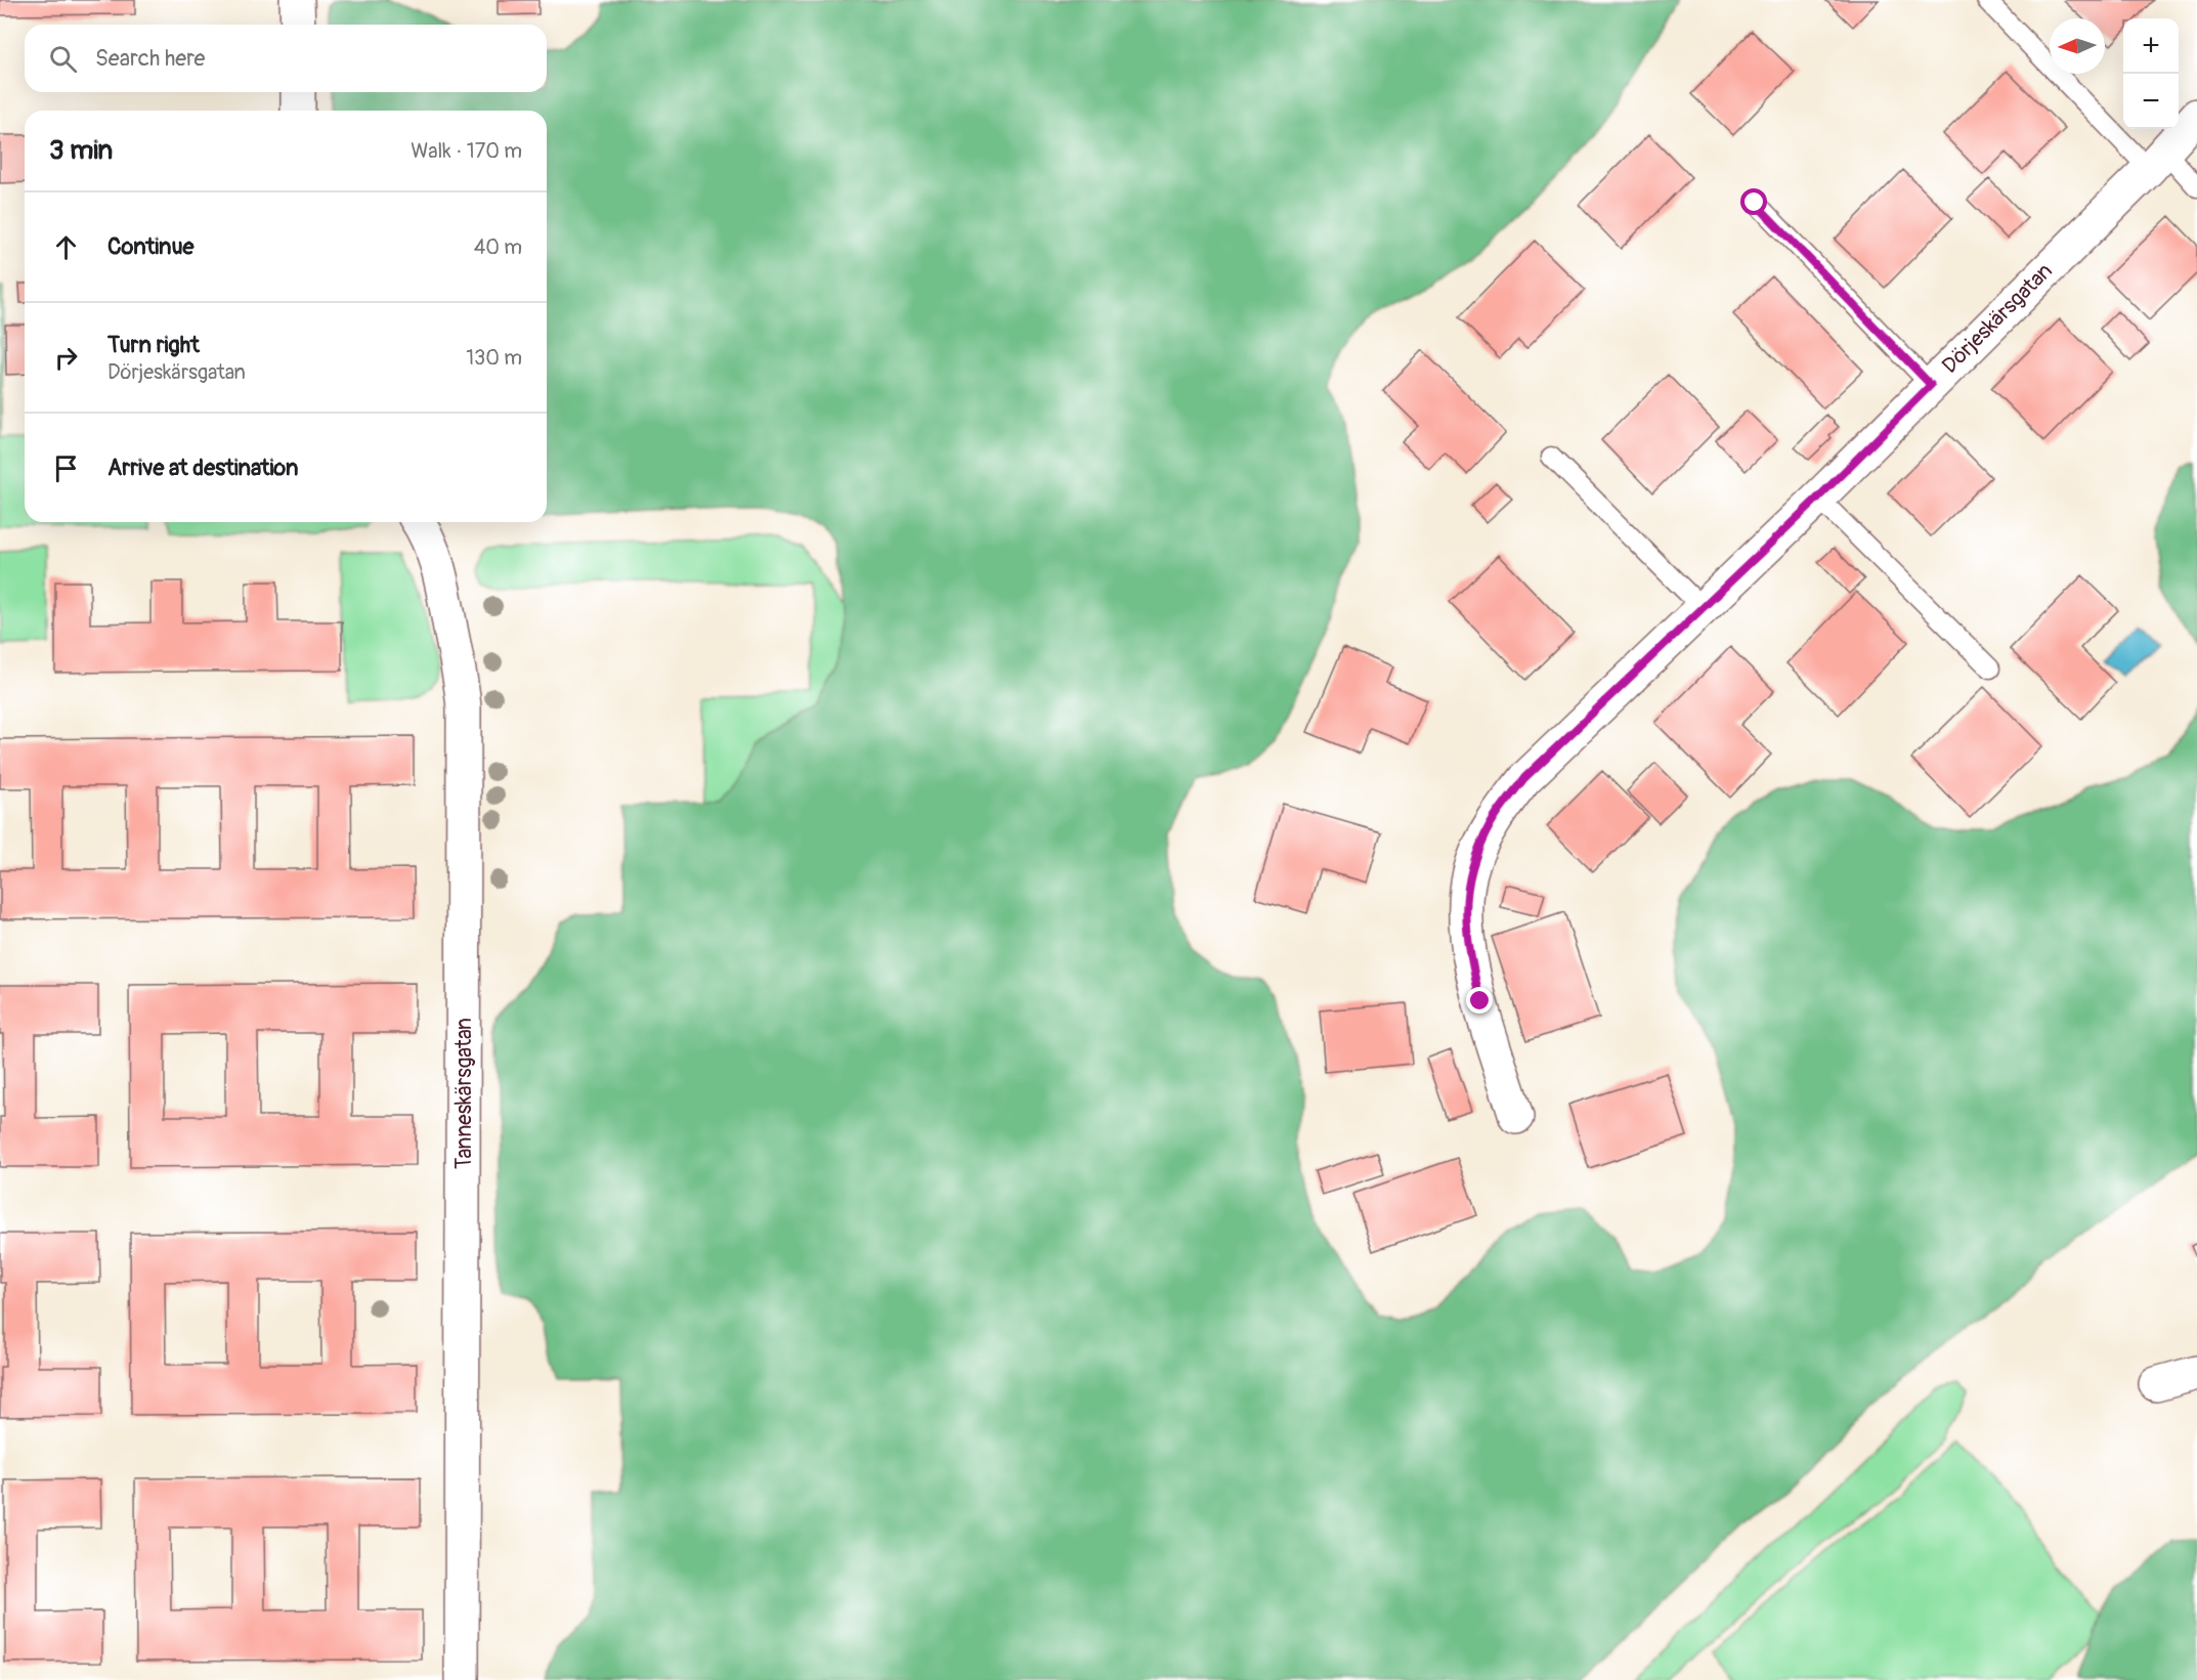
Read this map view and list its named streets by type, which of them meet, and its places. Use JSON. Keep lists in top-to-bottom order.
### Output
{
  "streets": {
    "street": ["Dörjeskärsgatan", "Tanneskärsgatan"]
  },
  "north": "left",
  "page": {
    "map_buttons": ["+", "−"],
    "search": "Search here",
    "heading": ["3 min", "Walk · 170 m"],
    "list": [
      ["Continue", "40 m"],
      ["Turn right", "Dörjeskärsgatan", "130 m"],
      "Arrive at destination"
    ]
  }
}
